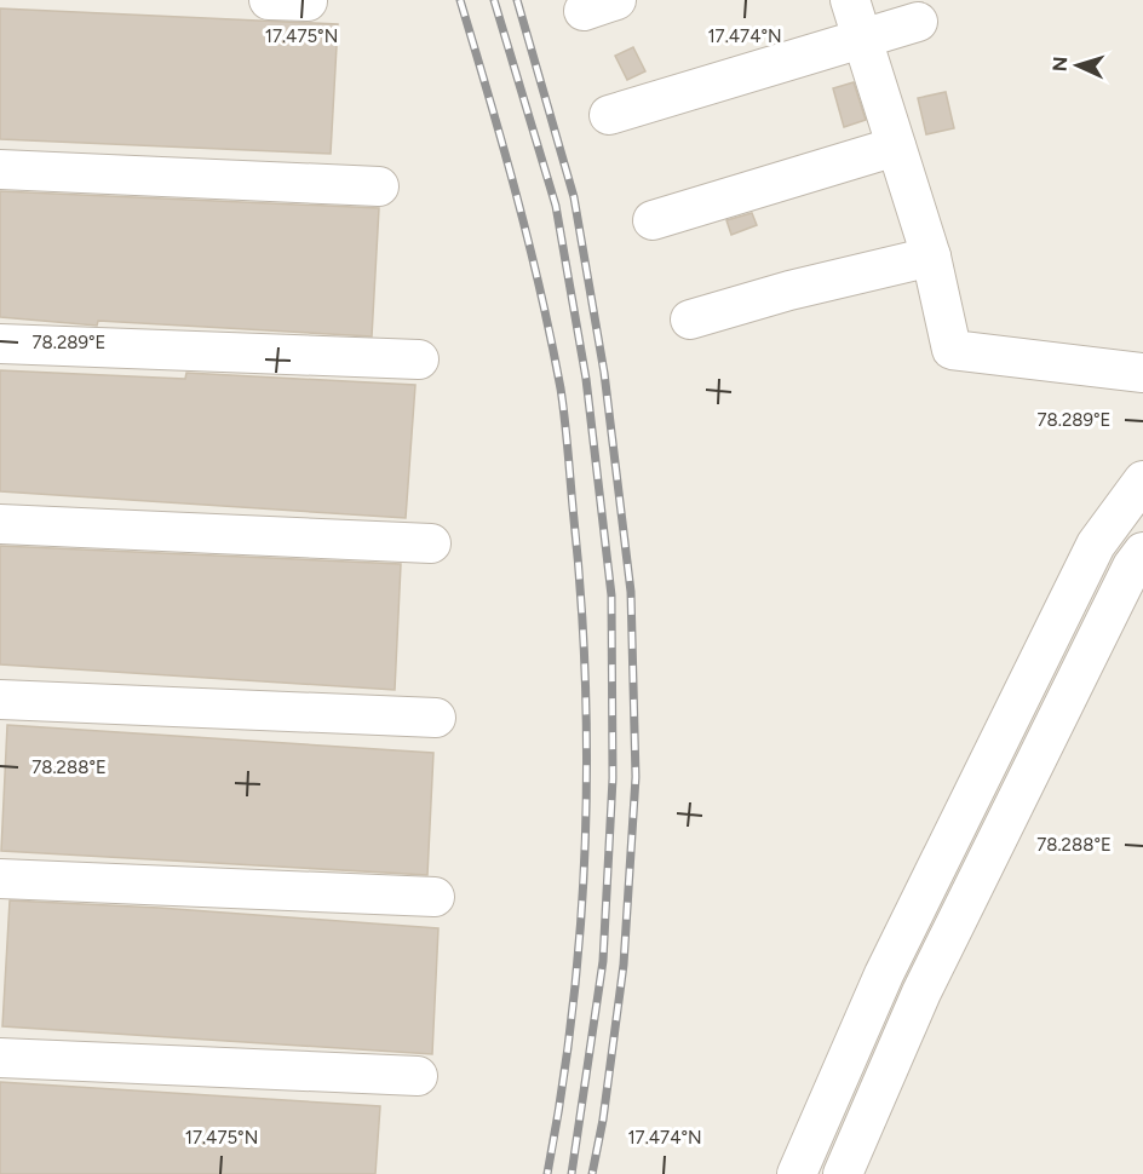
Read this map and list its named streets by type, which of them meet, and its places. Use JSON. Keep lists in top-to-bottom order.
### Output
{
  "north": "left",
  "coordinates": [
    "17.475°N",
    "17.474°N",
    "78.289°E",
    "78.288°E"
  ]
}
